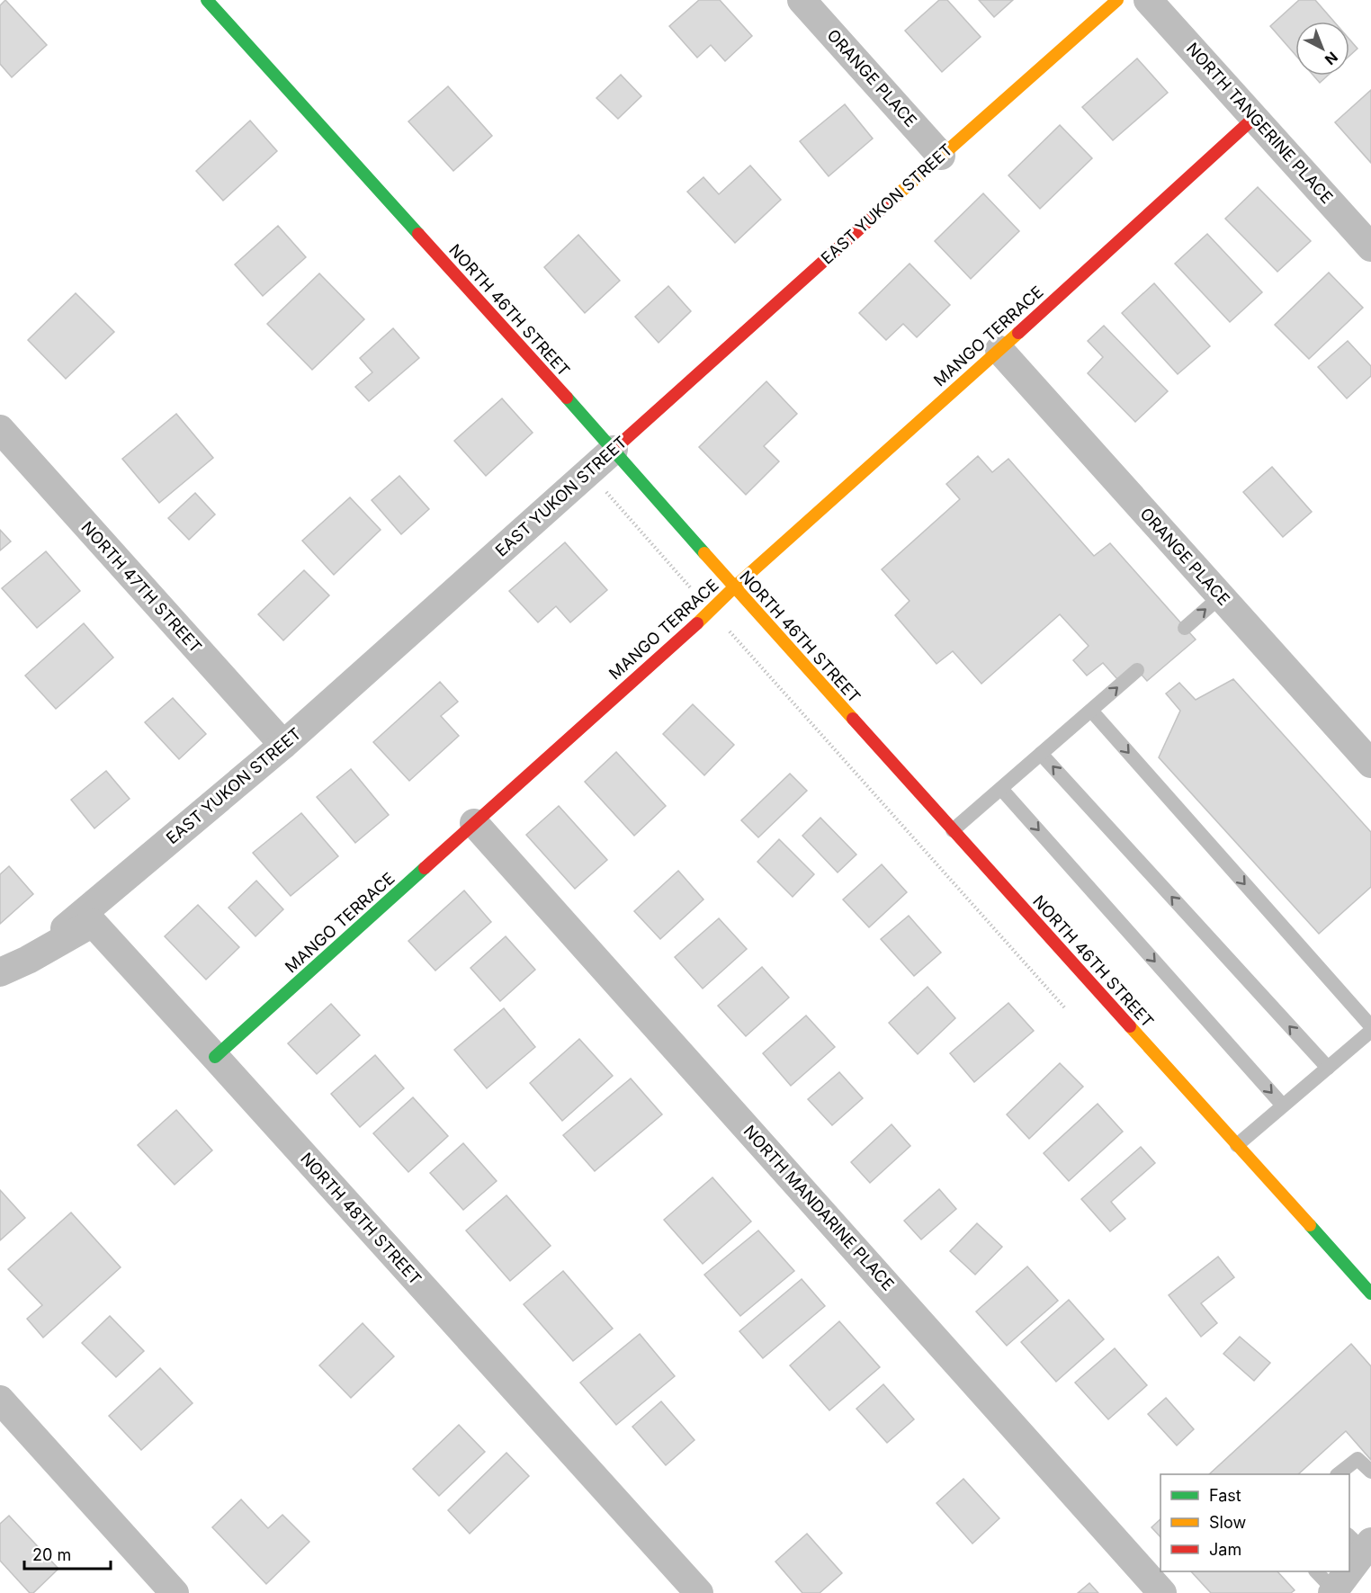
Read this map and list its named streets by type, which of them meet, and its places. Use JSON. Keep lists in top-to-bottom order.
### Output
{
  "streets": {
    "street": [
      "ORANGE PLACE",
      "NORTH TANGERINE PLACE",
      "EAST YUKON STREET",
      "NORTH 46TH STREET",
      "MANGO TERRACE",
      "NORTH 47TH STREET",
      "NORTH MANDARINE PLACE",
      "NORTH 48TH STREET"
    ]
  },
  "crossings": [
    ["ORANGE PLACE", "EAST YUKON STREET"],
    ["ORANGE PLACE", "MANGO TERRACE"],
    ["NORTH TANGERINE PLACE", "MANGO TERRACE"],
    ["EAST YUKON STREET", "NORTH 46TH STREET"],
    ["EAST YUKON STREET", "NORTH 47TH STREET"],
    ["EAST YUKON STREET", "NORTH 48TH STREET"],
    ["NORTH 46TH STREET", "MANGO TERRACE"],
    ["MANGO TERRACE", "NORTH MANDARINE PLACE"],
    ["MANGO TERRACE", "NORTH 48TH STREET"]
  ],
  "legend": ["Fast", "Slow", "Jam"],
  "scale_bar": "20 m",
  "north": "bottom right"
}
